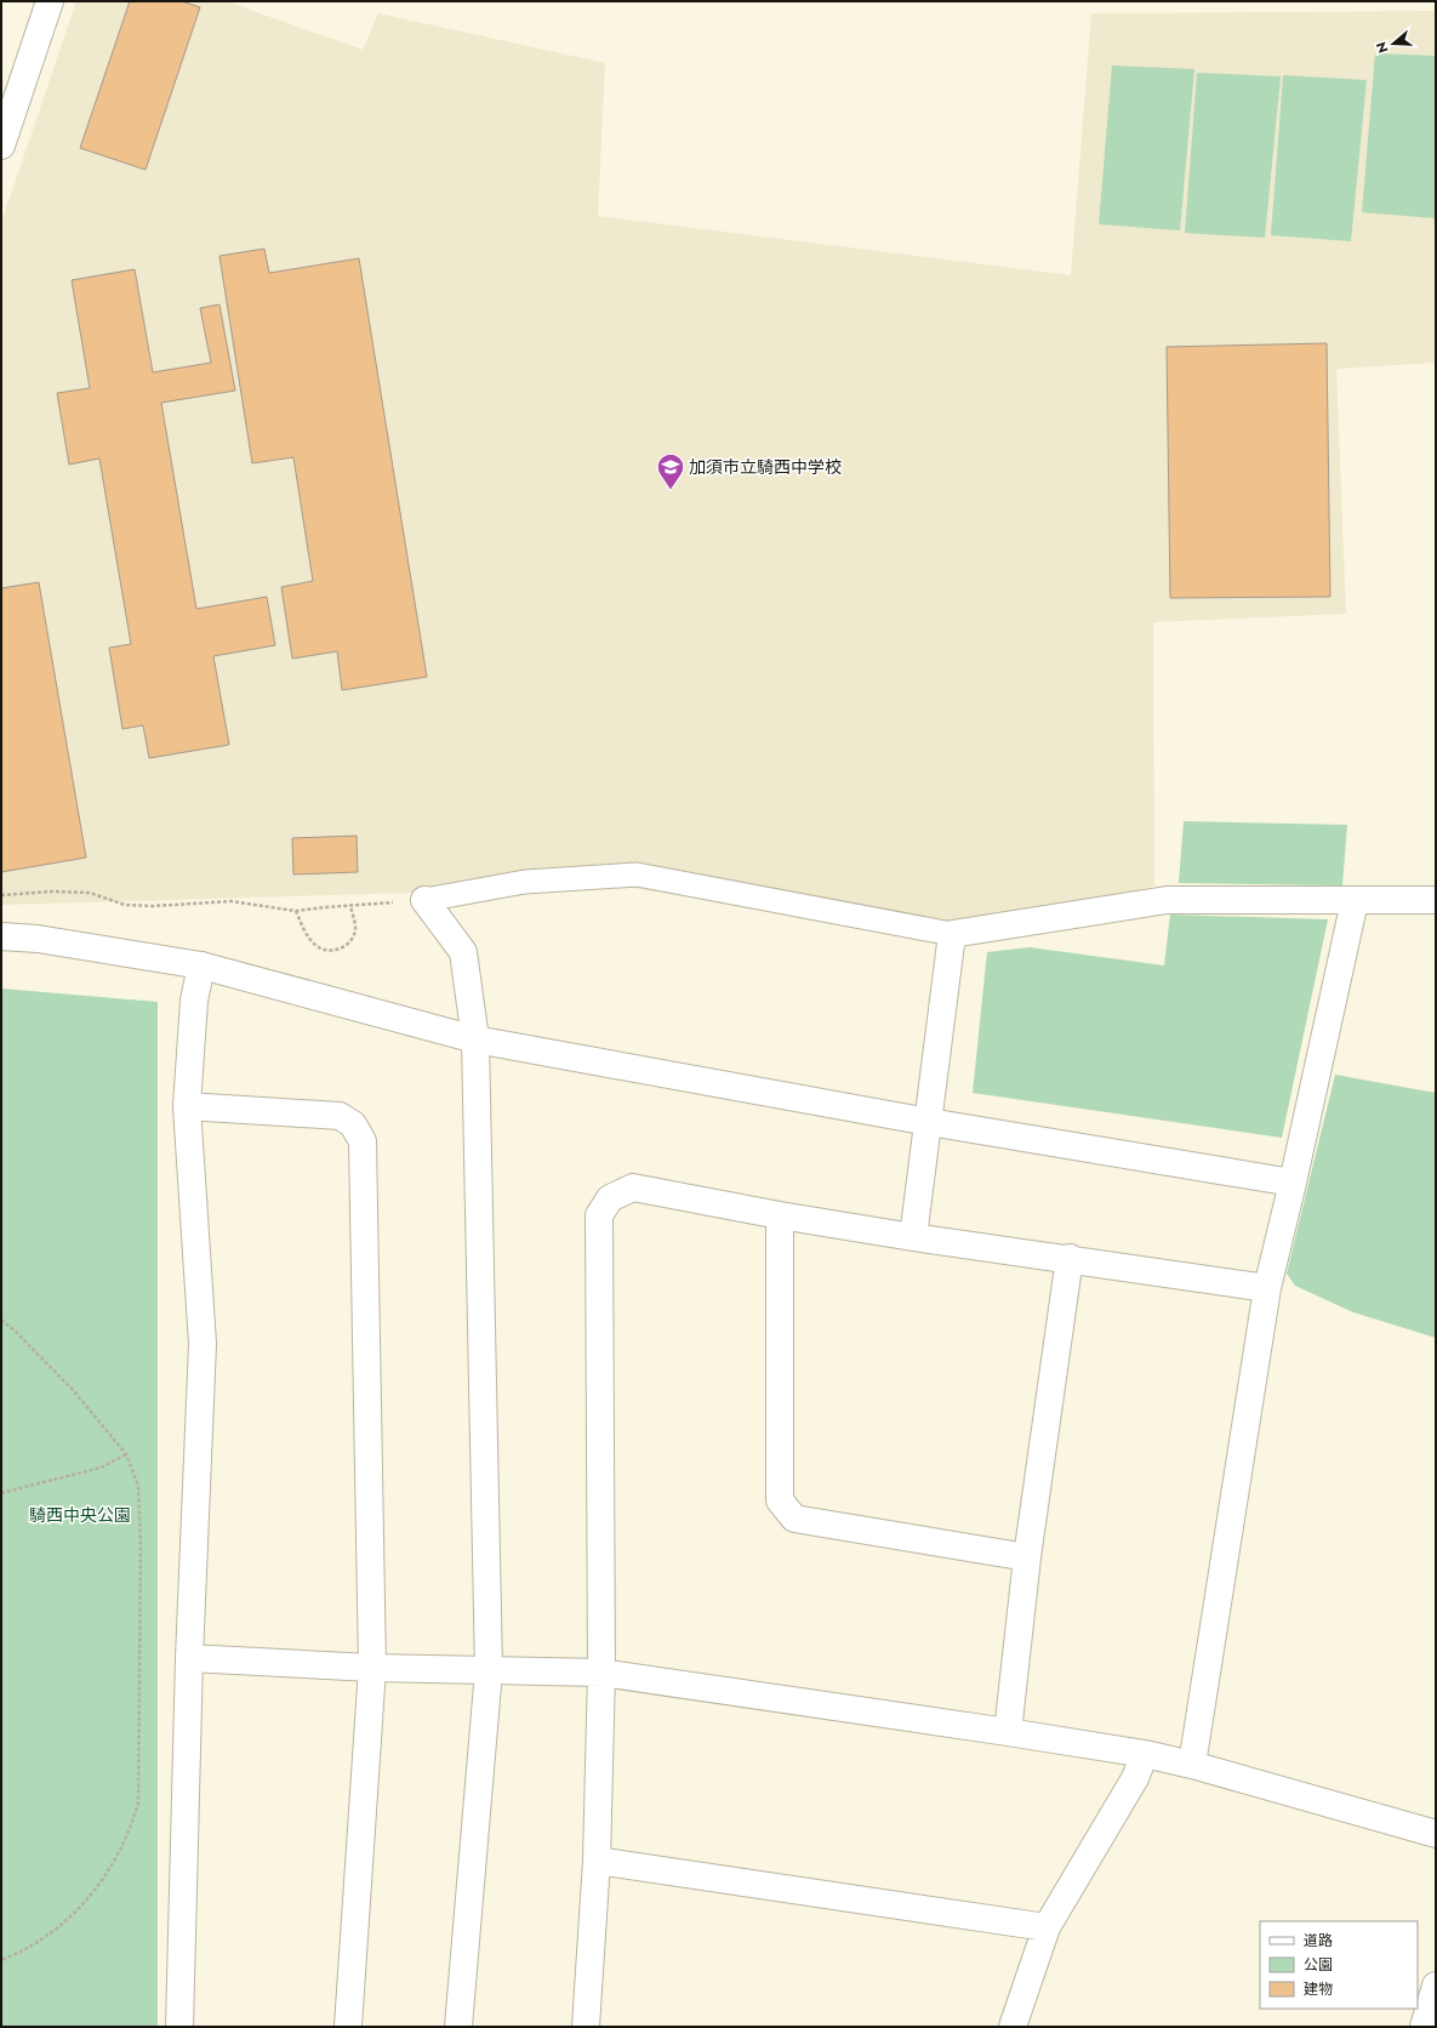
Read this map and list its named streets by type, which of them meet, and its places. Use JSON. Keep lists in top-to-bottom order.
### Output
{
  "parks": ["騎西中央公園"],
  "places": {
    "school or university": ["加須市立騎西中学校"]
  },
  "legend": ["道路", "公園", "建物"],
  "north": "left"
}
